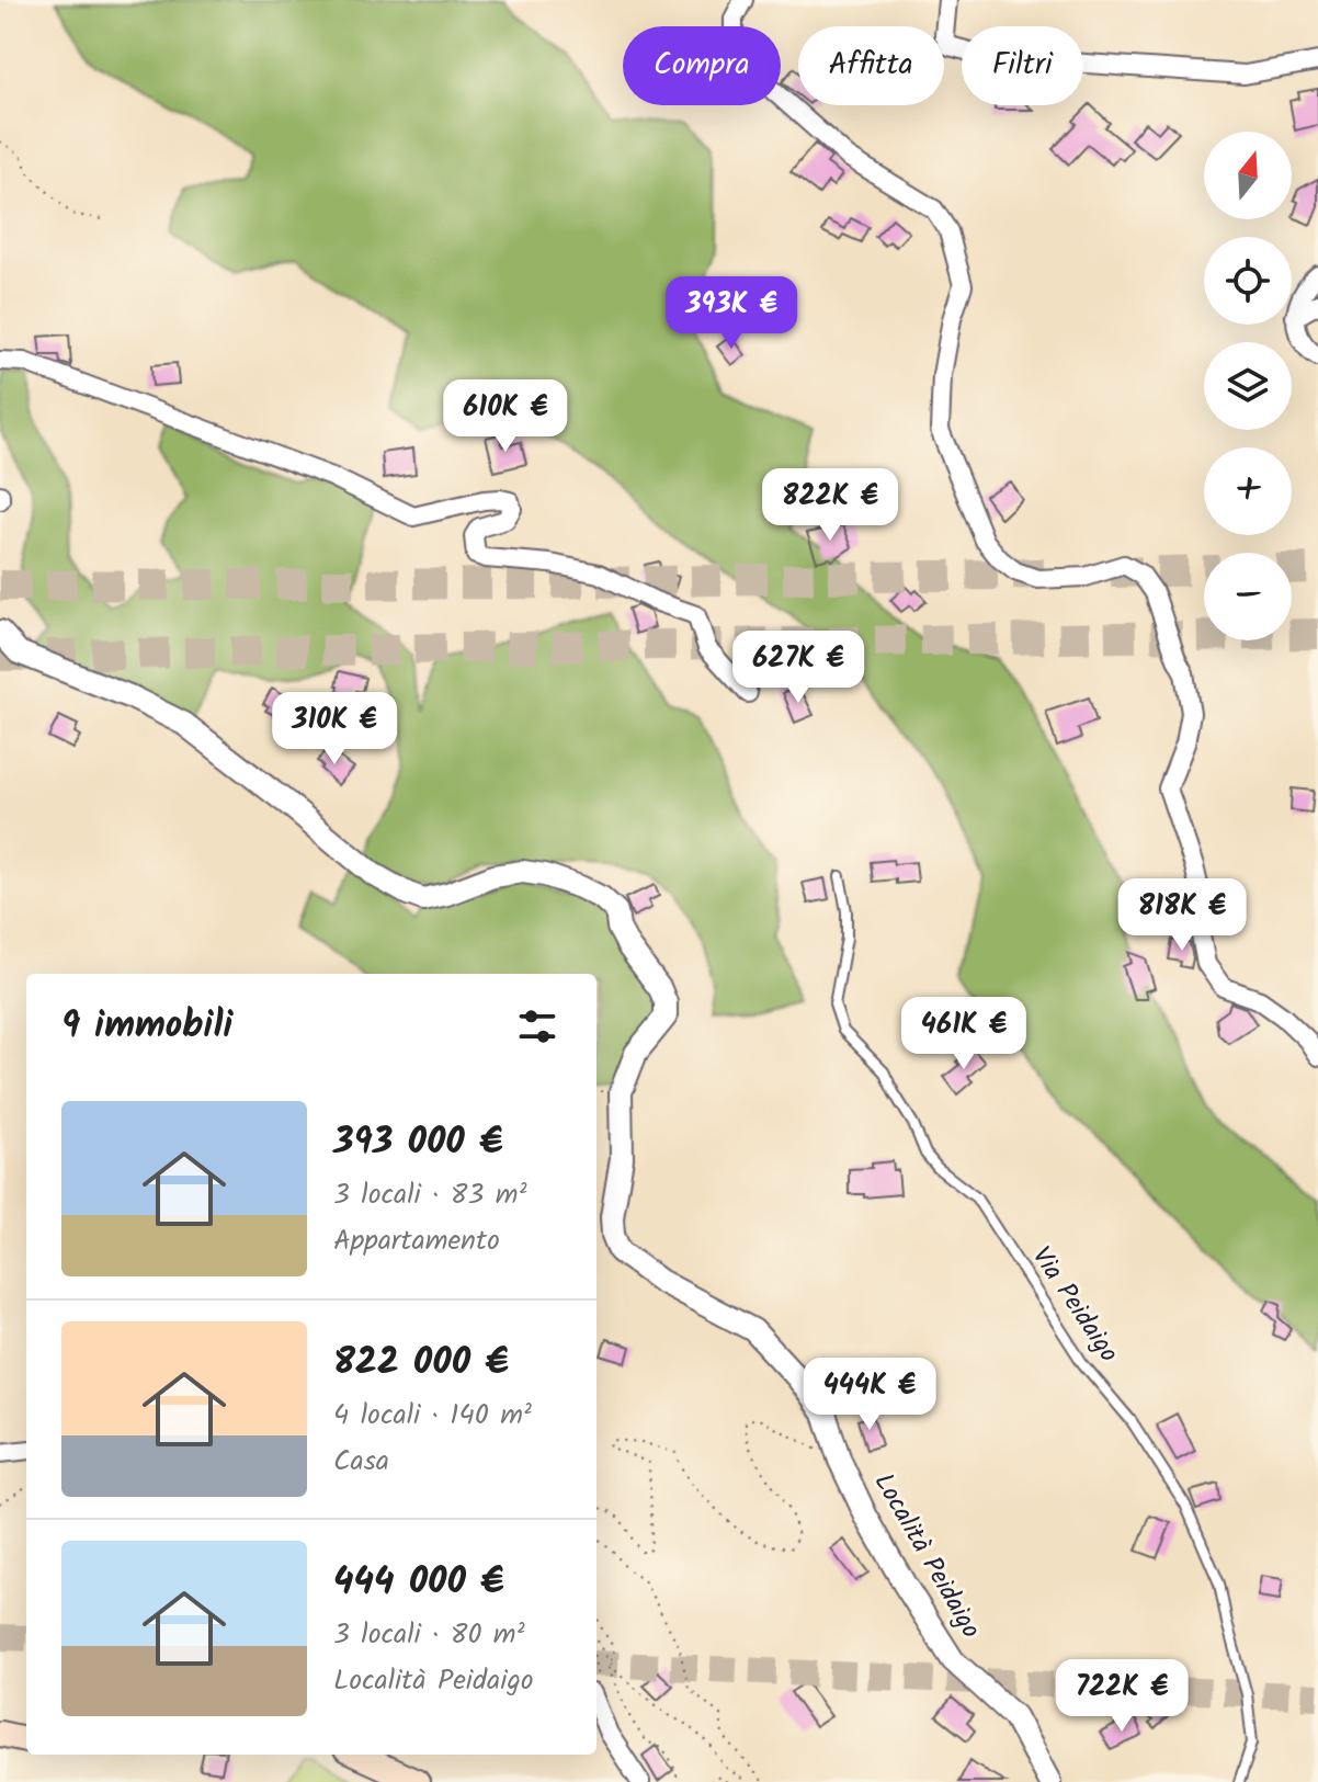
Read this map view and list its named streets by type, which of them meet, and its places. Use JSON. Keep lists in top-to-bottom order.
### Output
{
  "streets": {
    "street": ["Località Peidaigo"],
    "lane": ["Via Peidaigo"]
  },
  "north": "top",
  "page": {
    "chip": ["Compra", "Affitta", "Filtri"],
    "map_buttons": ["+", "−"],
    "price": [
      "393K €",
      "610K €",
      "822K €",
      "627K €",
      "310K €",
      "818K €",
      "461K €",
      "444K €",
      "722K €"
    ],
    "heading": "9 immobili",
    "list": [
      {
        "name": "393 000 €",
        "note": "3 locali · 83 m² · Appartamento"
      },
      {
        "name": "822 000 €",
        "note": "4 locali · 140 m² · Casa"
      },
      {
        "name": "444 000 €",
        "note": "3 locali · 80 m² · Località Peidaigo"
      }
    ]
  }
}
